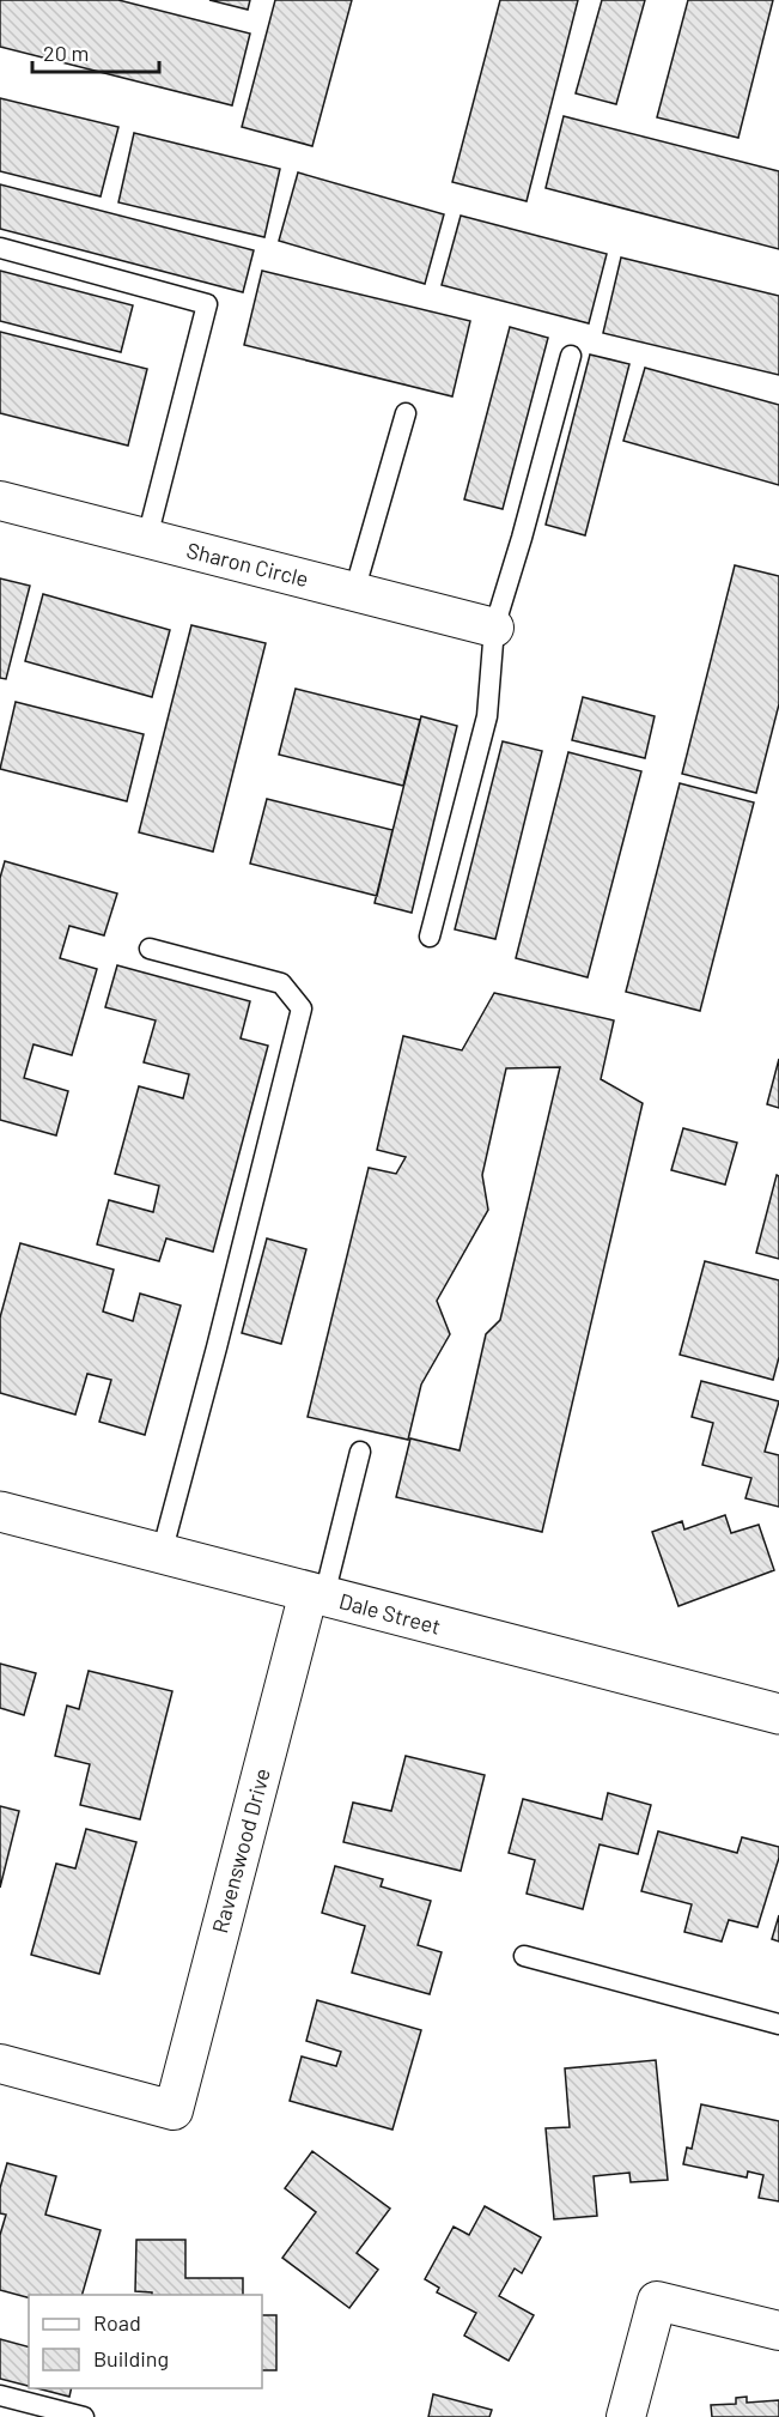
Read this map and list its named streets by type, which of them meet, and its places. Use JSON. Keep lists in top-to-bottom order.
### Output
{
  "streets": {
    "street": ["Sharon Circle", "Dale Street", "Ravenswood Drive"]
  },
  "crossings": [
    ["Dale Street", "Ravenswood Drive"]
  ],
  "legend": ["Road", "Building"],
  "scale_bar": "20 m"
}
